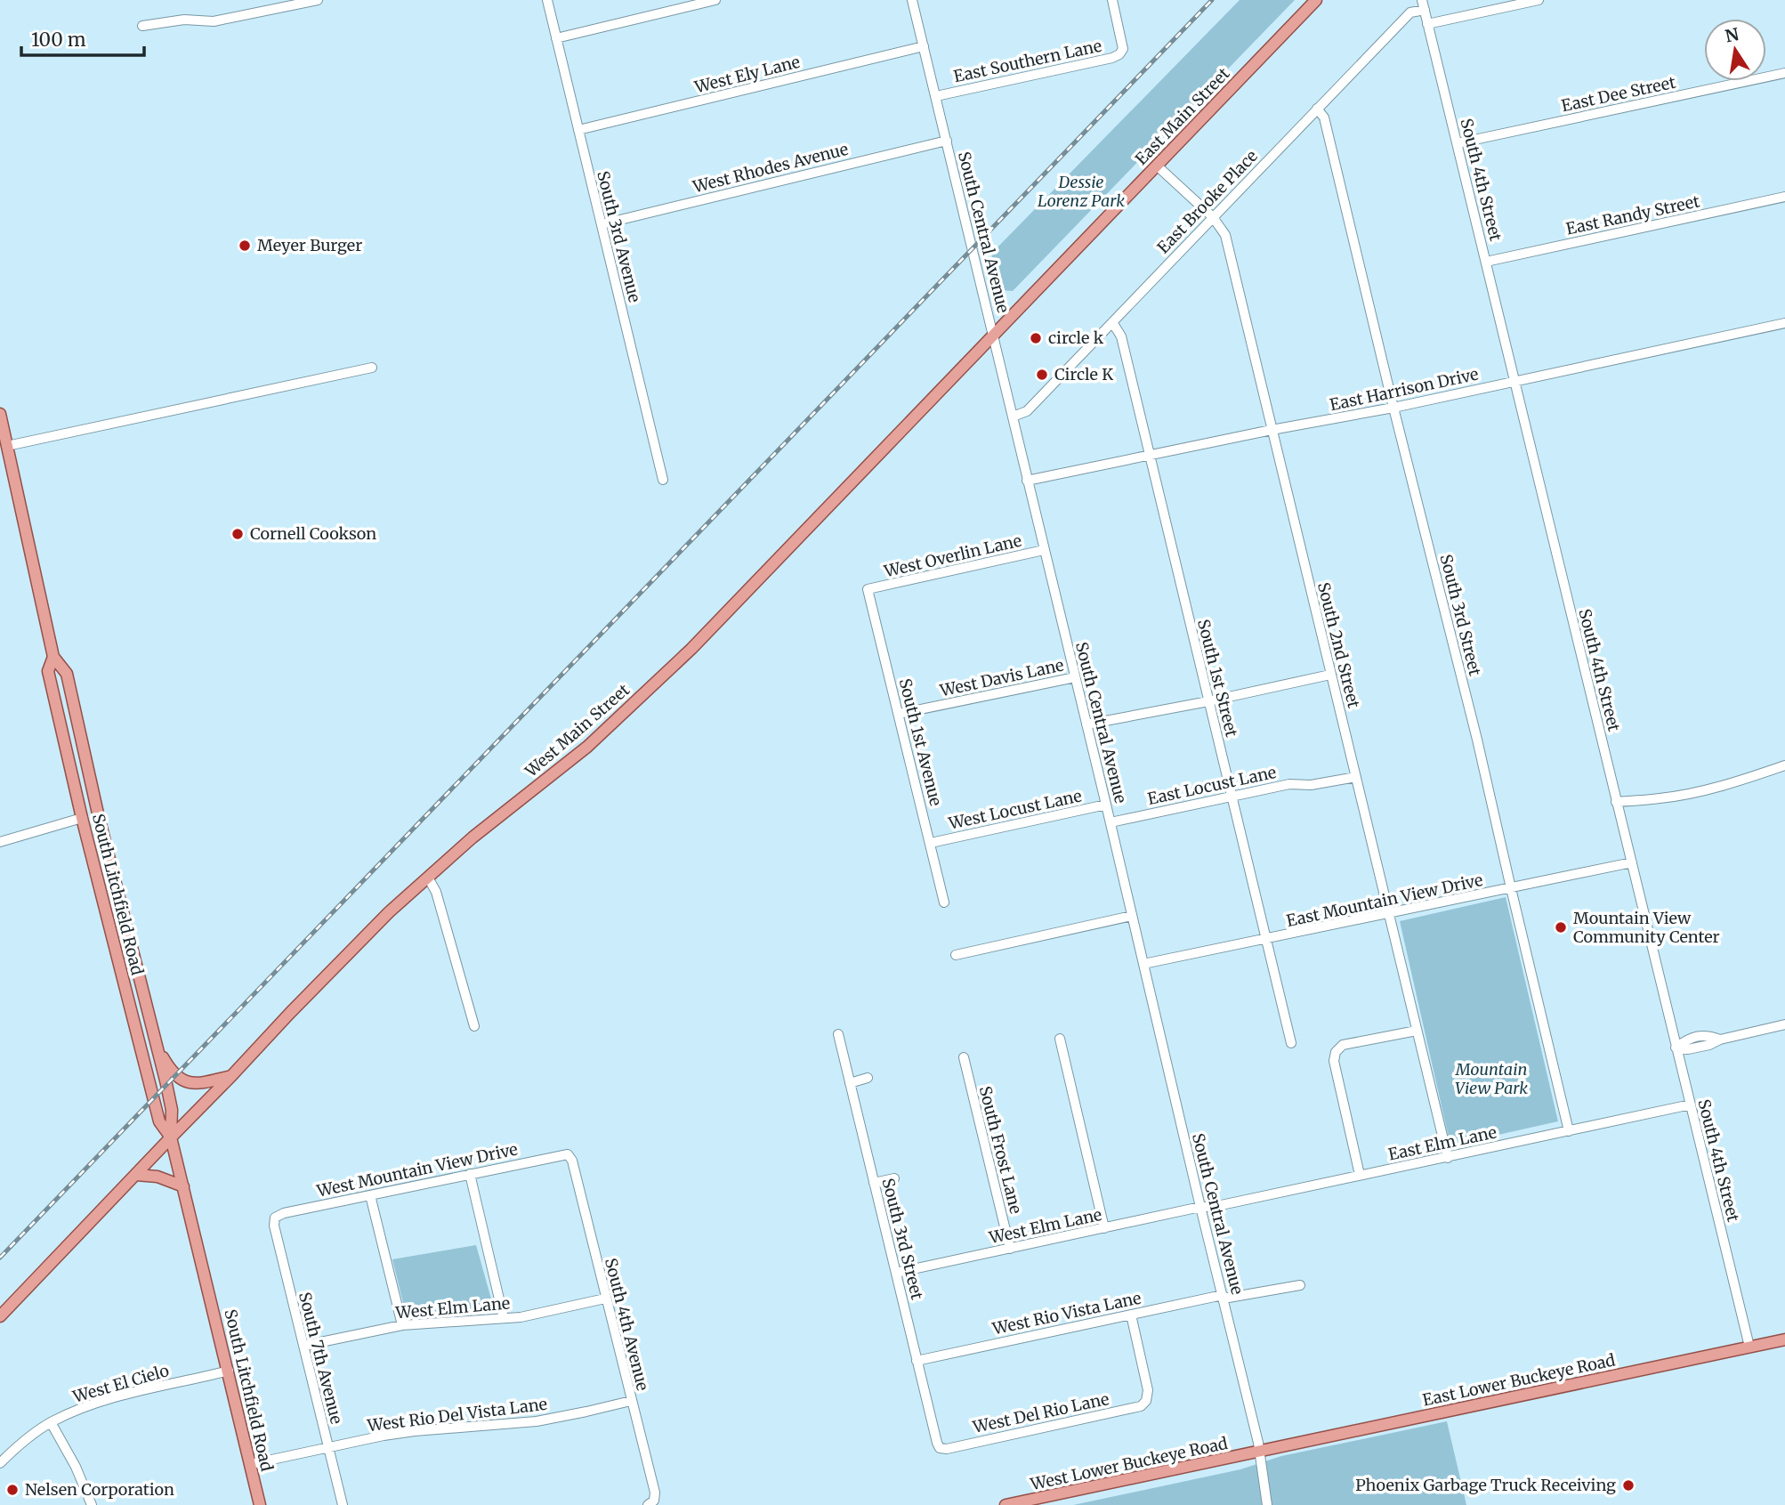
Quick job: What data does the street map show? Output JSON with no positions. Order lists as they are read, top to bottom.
{
  "streets": {
    "main road": [
      "East Main Street",
      "West Main Street",
      "South Litchfield Road",
      "East Lower Buckeye Road",
      "West Lower Buckeye Road"
    ],
    "street": [
      "East Southern Lane",
      "West Ely Lane",
      "East Dee Street",
      "West Rhodes Avenue",
      "South 4th Street",
      "East Brooke Place",
      "East Randy Street",
      "South Central Avenue",
      "South 3rd Avenue",
      "East Harrison Drive",
      "West Overlin Lane",
      "South 3rd Street",
      "South 2nd Street",
      "West Davis Lane",
      "South 1st Street",
      "South 1st Avenue",
      "East Locust Lane",
      "West Locust Lane",
      "East Mountain View Drive",
      "East Elm Lane",
      "South Frost Lane",
      "West Mountain View Drive",
      "West Elm Lane",
      "West Rio Vista Lane",
      "South 4th Avenue",
      "South 7th Avenue",
      "West El Cielo",
      "West Del Rio Lane",
      "West Rio Del Vista Lane"
    ]
  },
  "crossings": [
    ["East Southern Lane", "South Central Avenue"],
    ["West Ely Lane", "South Central Avenue"],
    ["West Ely Lane", "South 3rd Avenue"],
    ["East Dee Street", "South 4th Street"],
    ["East Main Street", "South Central Avenue"],
    ["East Main Street", "South 2nd Street"],
    ["East Main Street", "West Main Street"],
    ["West Rhodes Avenue", "South Central Avenue"],
    ["West Rhodes Avenue", "South 3rd Avenue"],
    ["South 4th Street", "East Brooke Place"],
    ["South 4th Street", "East Randy Street"],
    ["South 4th Street", "East Harrison Drive"],
    ["South 4th Street", "East Mountain View Drive"],
    ["South 4th Street", "East Elm Lane"],
    ["South 4th Street", "East Lower Buckeye Road"],
    ["East Brooke Place", "South Central Avenue"],
    ["East Brooke Place", "South 3rd Street"],
    ["East Brooke Place", "South 2nd Street"],
    ["East Brooke Place", "South 1st Street"],
    ["South Central Avenue", "East Harrison Drive"],
    ["South Central Avenue", "West Overlin Lane"],
    ["South Central Avenue", "West Davis Lane"],
    ["South Central Avenue", "West Main Street"],
    ["South Central Avenue", "East Locust Lane"],
    ["South Central Avenue", "West Locust Lane"],
    ["South Central Avenue", "East Mountain View Drive"],
    ["South Central Avenue", "East Elm Lane"],
    ["South Central Avenue", "West Elm Lane"],
    ["South Central Avenue", "West Rio Vista Lane"],
    ["South Central Avenue", "East Lower Buckeye Road"],
    ["South Central Avenue", "West Lower Buckeye Road"],
    ["East Harrison Drive", "South 3rd Street"],
    ["East Harrison Drive", "South 2nd Street"],
    ["East Harrison Drive", "South 1st Street"],
    ["West Overlin Lane", "South 1st Avenue"],
    ["South 3rd Street", "East Mountain View Drive"],
    ["South 3rd Street", "East Elm Lane"],
    ["South 3rd Street", "West Elm Lane"],
    ["South 3rd Street", "West Rio Vista Lane"],
    ["South 3rd Street", "West Del Rio Lane"],
    ["South 2nd Street", "East Locust Lane"],
    ["South 2nd Street", "East Mountain View Drive"],
    ["South 2nd Street", "East Elm Lane"],
    ["West Davis Lane", "South 1st Avenue"],
    ["South 1st Street", "East Locust Lane"],
    ["South 1st Street", "East Mountain View Drive"],
    ["West Main Street", "South Litchfield Road"],
    ["South 1st Avenue", "West Locust Lane"],
    ["South Litchfield Road", "West El Cielo"],
    ["South Litchfield Road", "West Rio Del Vista Lane"],
    ["East Elm Lane", "West Elm Lane"],
    ["South Frost Lane", "West Elm Lane"],
    ["West Mountain View Drive", "South 4th Avenue"],
    ["West Mountain View Drive", "South 7th Avenue"],
    ["West Elm Lane", "South 4th Avenue"],
    ["West Elm Lane", "South 7th Avenue"],
    ["West Rio Vista Lane", "West Del Rio Lane"],
    ["South 4th Avenue", "West Rio Del Vista Lane"],
    ["South 7th Avenue", "West Rio Del Vista Lane"],
    ["East Lower Buckeye Road", "West Lower Buckeye Road"]
  ],
  "parks": ["Dessie Lorenz Park", "Mountain View Park"],
  "places": [
    "Meyer Burger",
    "circle k",
    "Circle K",
    "Cornell Cookson",
    "Mountain View Community Center",
    "Phoenix Garbage Truck Receiving",
    "Nelsen Corporation"
  ],
  "scale_bar": "100 m",
  "north": "top"
}
